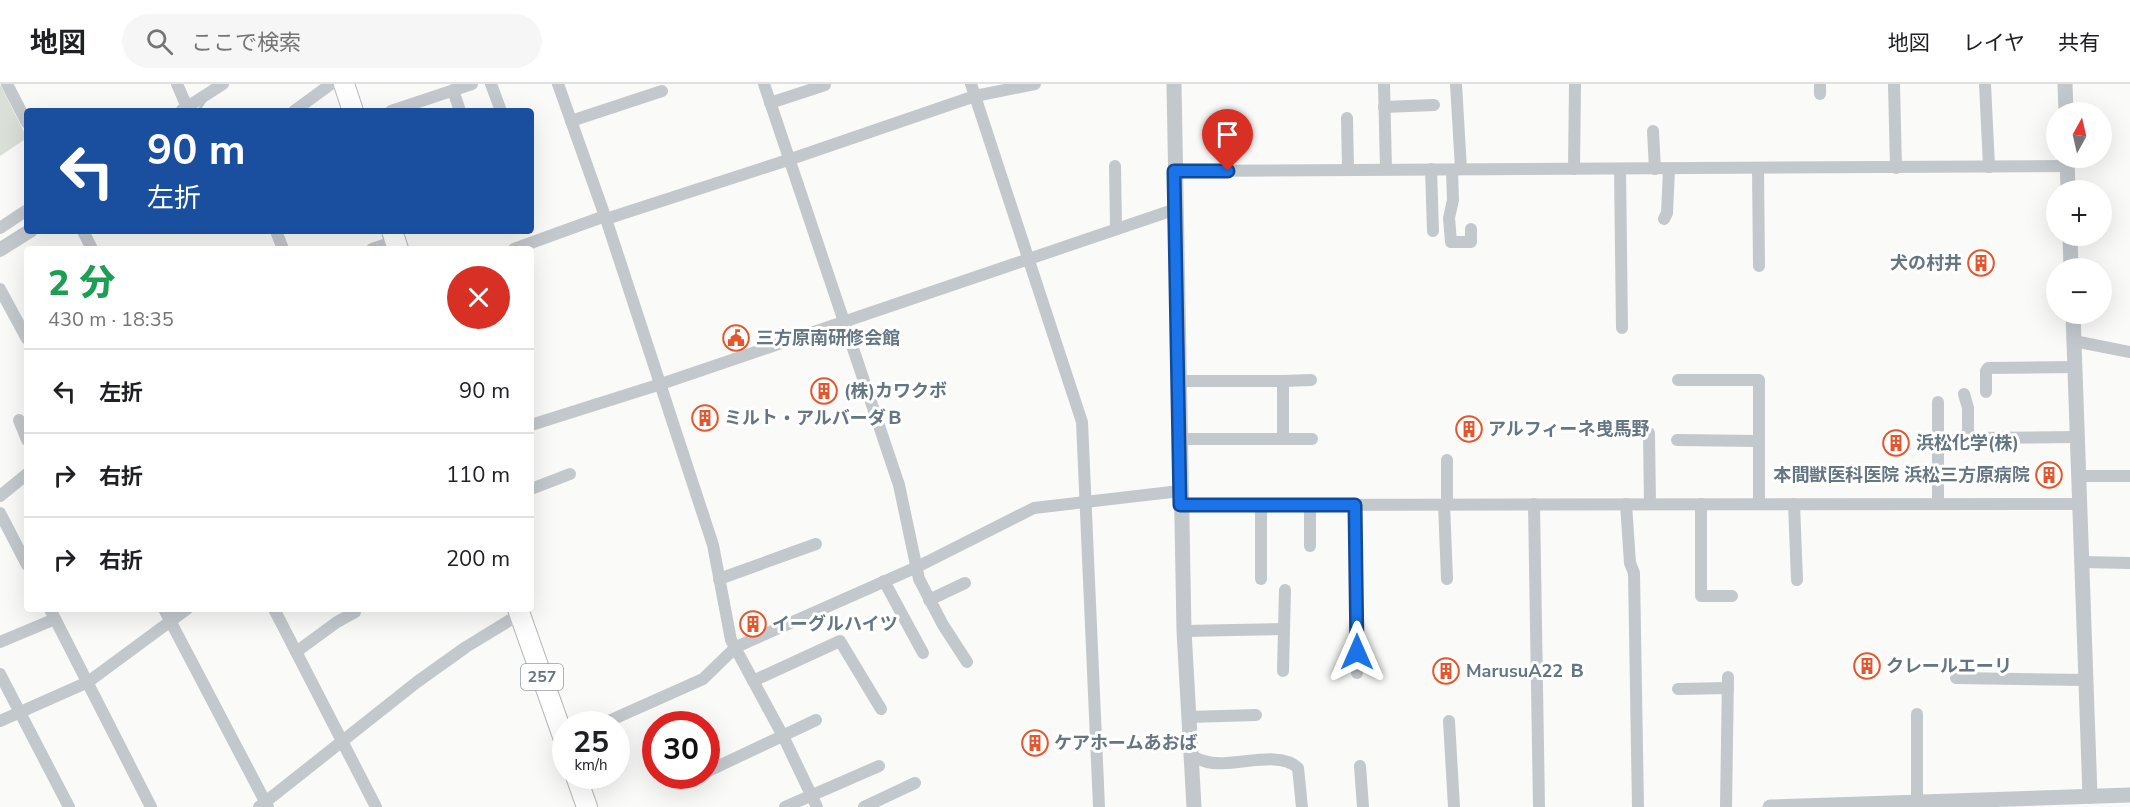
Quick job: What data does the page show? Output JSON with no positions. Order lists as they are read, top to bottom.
{
  "streets": {
    "highway": ["257"]
  },
  "places": {
    "building": [
      "犬の村井",
      "(株)カワクボ",
      "ミルト・アルバーダＢ",
      "アルフィーネ曵馬野",
      "浜松化学(株)",
      "本間獣医科医院 浜松三方原病院",
      "イーグルハイツ",
      "クレールエーリ",
      "MarusuA22 Ｂ",
      "ケアホームあおば"
    ],
    "public building": ["三方原南研修会館"]
  },
  "north": "top",
  "page": {
    "header": "地図",
    "search": "ここで検索",
    "nav": ["地図", "レイヤ", "共有"],
    "map_buttons": ["+", "−"],
    "turn": ["90 m", "左折"],
    "heading": ["2 分", "430 m · 18:35"],
    "list": [
      {
        "name": "左折",
        "value": "90 m"
      },
      {
        "name": "右折",
        "value": "110 m"
      },
      {
        "name": "右折",
        "value": "200 m"
      }
    ],
    "speed": "25 km/h",
    "limit": "30"
  }
}
